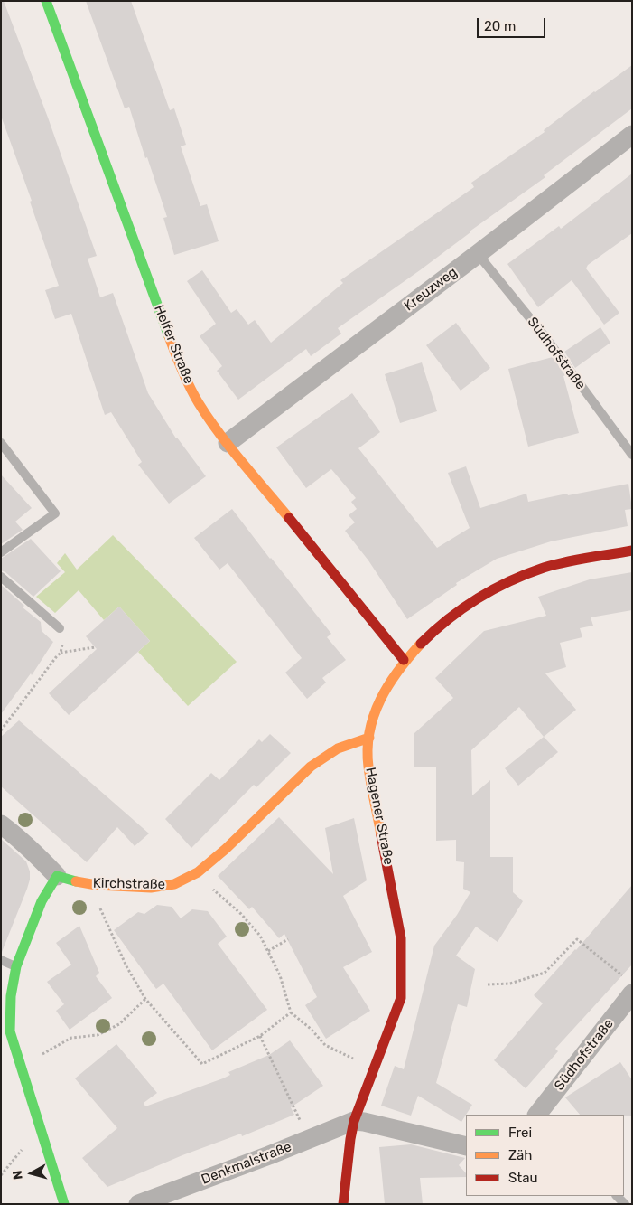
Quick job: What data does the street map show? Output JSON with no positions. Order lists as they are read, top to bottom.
{
  "streets": {
    "street": [
      "Kreuzweg",
      "Helfer Straße",
      "Südhofstraße",
      "Hagener Straße",
      "Kirchstraße",
      "Denkmalstraße"
    ]
  },
  "crossings": [
    ["Kreuzweg", "Helfer Straße"],
    ["Kreuzweg", "Südhofstraße"],
    ["Helfer Straße", "Hagener Straße"],
    ["Hagener Straße", "Kirchstraße"],
    ["Hagener Straße", "Denkmalstraße"]
  ],
  "legend": ["Frei", "Zäh", "Stau"],
  "scale_bar": "20 m",
  "north": "left"
}
